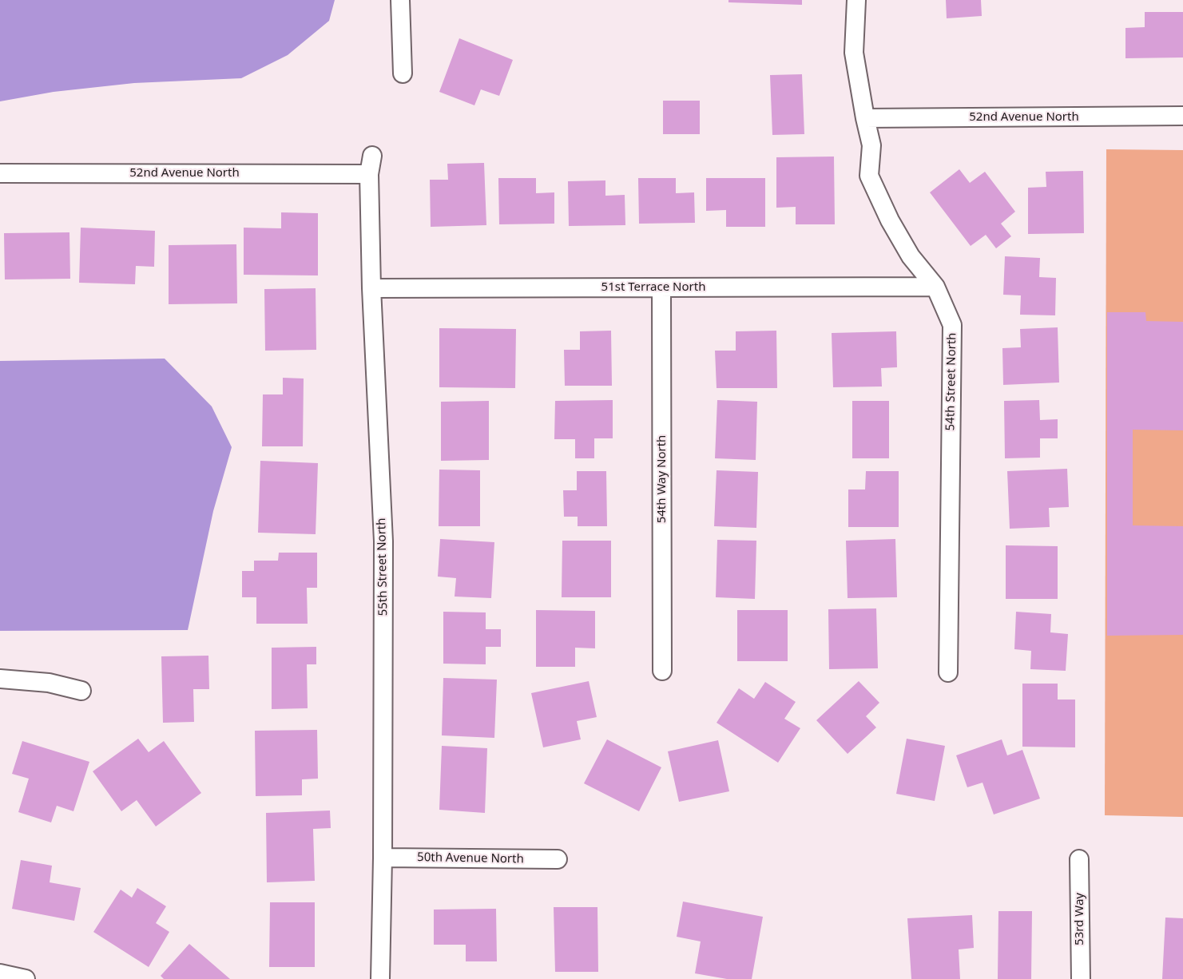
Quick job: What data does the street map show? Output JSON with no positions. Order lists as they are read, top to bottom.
{
  "streets": {
    "street": [
      "52nd Avenue North",
      "51st Terrace North",
      "54th Street North",
      "54th Way North",
      "55th Street North",
      "50th Avenue North",
      "53rd Way"
    ]
  },
  "crossings": [
    ["52nd Avenue North", "54th Street North"],
    ["52nd Avenue North", "55th Street North"],
    ["51st Terrace North", "54th Street North"],
    ["51st Terrace North", "54th Way North"],
    ["51st Terrace North", "55th Street North"],
    ["55th Street North", "50th Avenue North"]
  ]
}
